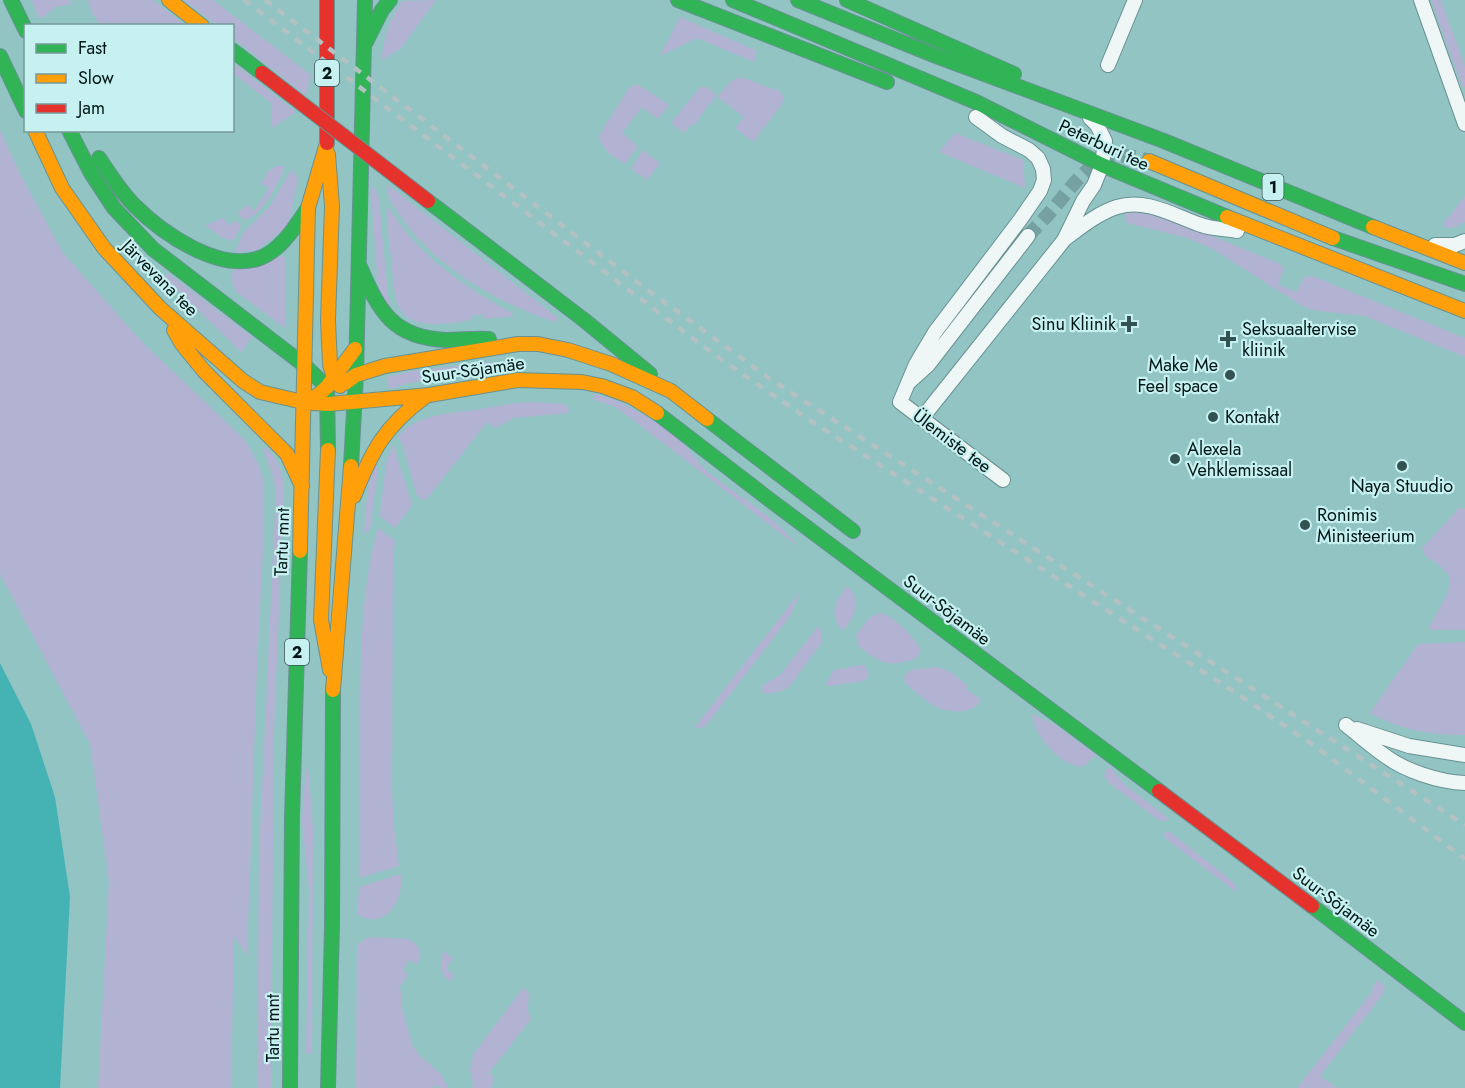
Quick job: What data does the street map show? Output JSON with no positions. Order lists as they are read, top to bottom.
{
  "streets": {
    "main road": [
      "2",
      "Peterburi tee",
      "1",
      "Järvevana tee",
      "Suur-Sõjamäe",
      "Tartu mnt"
    ],
    "street": ["Ülemiste tee"]
  },
  "crossings": [
    ["2", "Järvevana tee"],
    ["2", "Suur-Sõjamäe"],
    ["Peterburi tee", "1"],
    ["Järvevana tee", "Suur-Sõjamäe"],
    ["Järvevana tee", "Tartu mnt"]
  ],
  "places": {
    "health": ["Sinu Kliinik", "Seksuaaltervise kliinik"],
    "other": [
      "Make Me Feel space",
      "Kontakt",
      "Alexela Vehklemissaal",
      "Naya Stuudio",
      "Ronimis Ministeerium"
    ]
  },
  "legend": ["Fast", "Slow", "Jam"]
}
